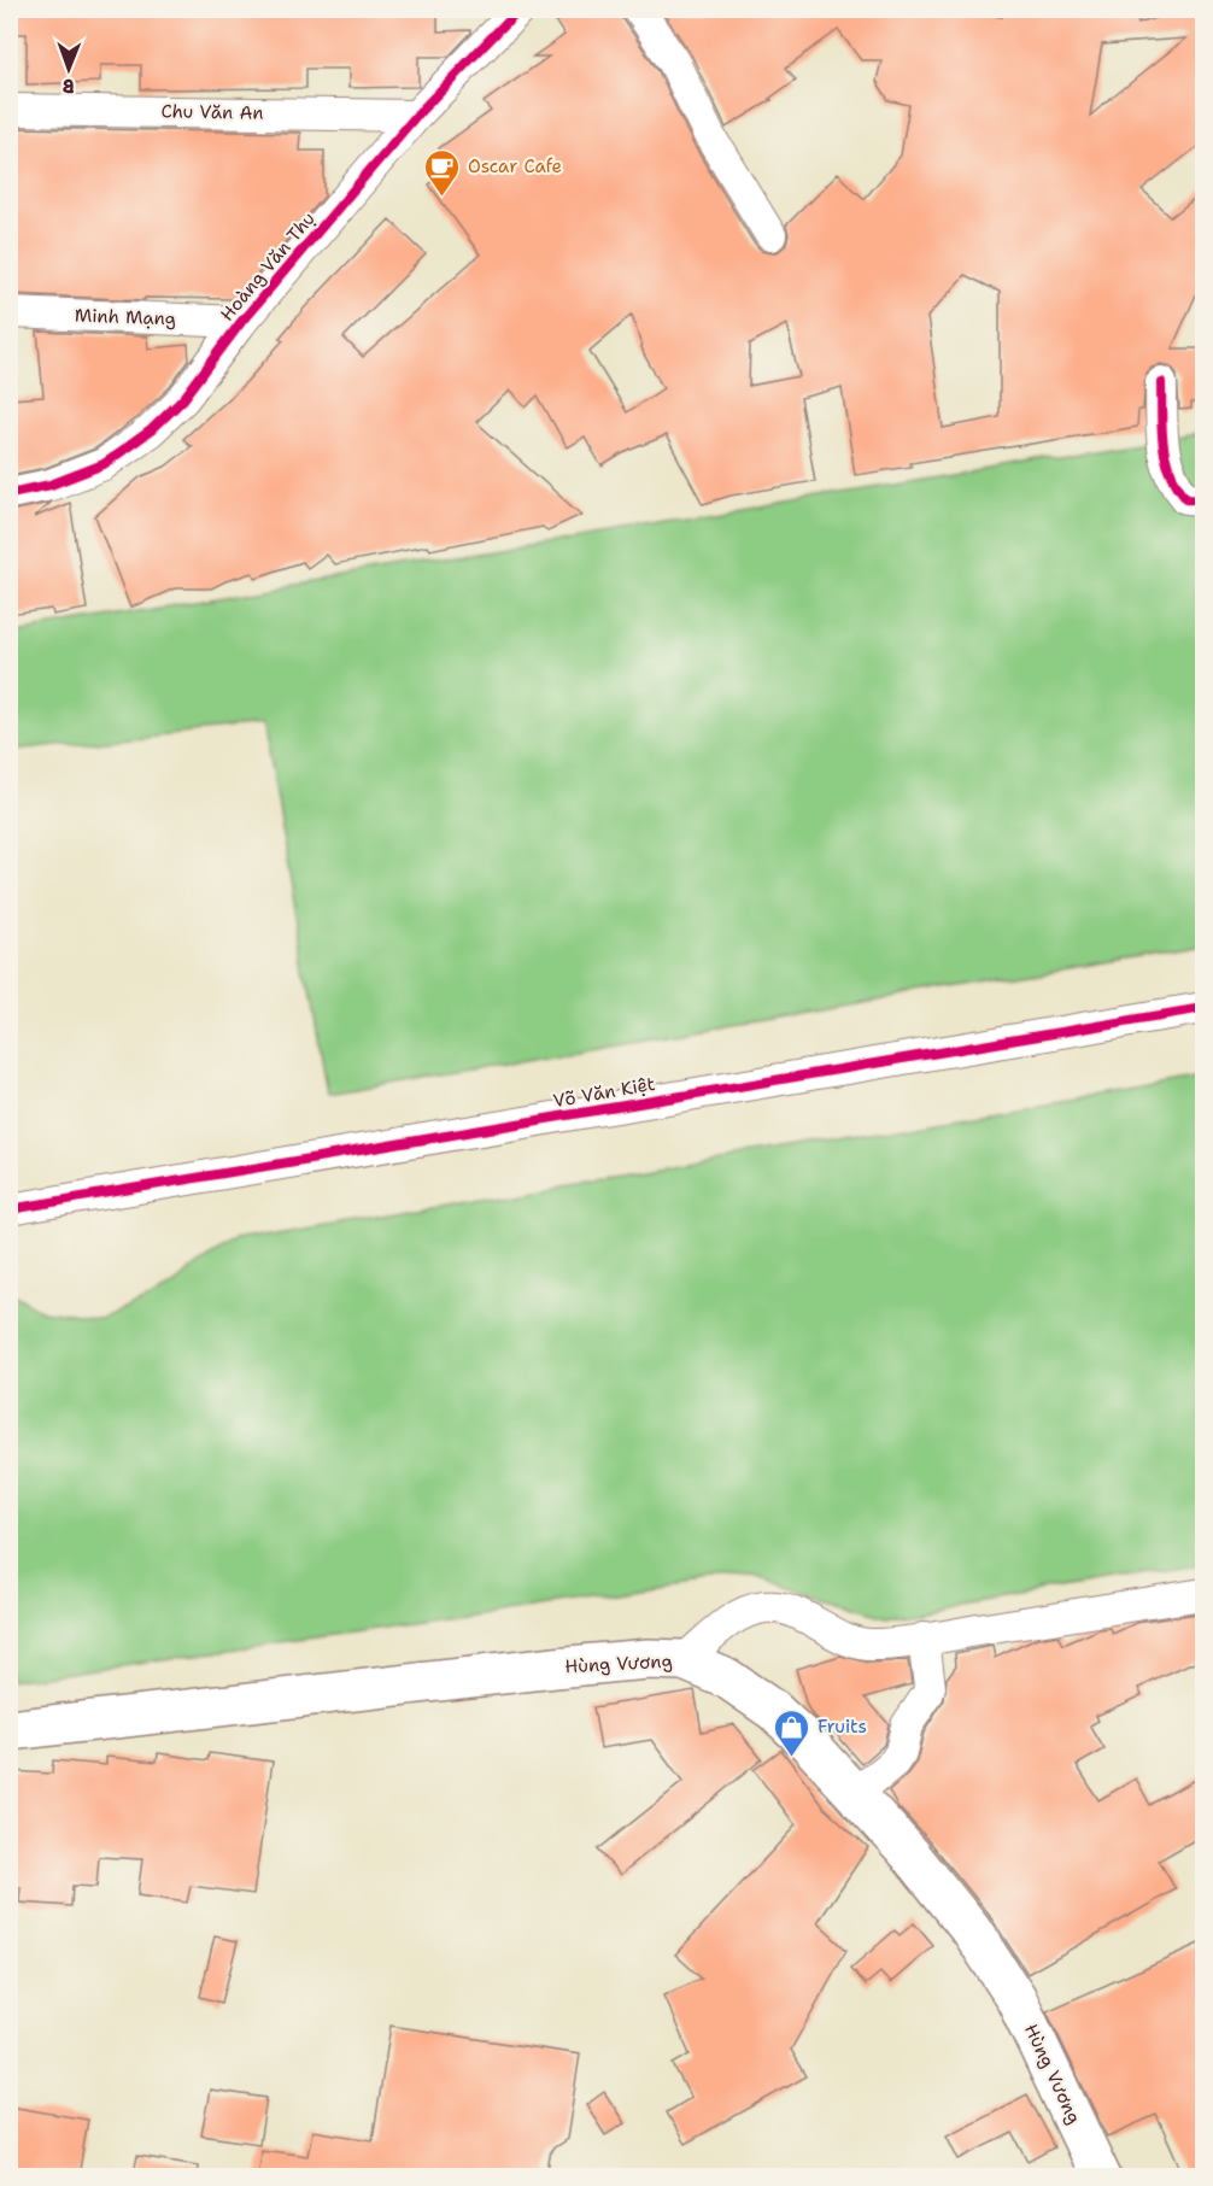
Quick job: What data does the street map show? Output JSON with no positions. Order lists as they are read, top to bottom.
{
  "streets": {
    "main road": ["Hùng Vương"],
    "street": [
      "Chu Văn An",
      "Hoàng Văn Thụ",
      "Minh Mạng",
      "Võ Văn Kiệt"
    ]
  },
  "crossings": [
    ["Chu Văn An", "Hoàng Văn Thụ"],
    ["Hoàng Văn Thụ", "Minh Mạng"]
  ],
  "places": {
    "cafe": ["Oscar Cafe"],
    "shop": ["Fruits"]
  },
  "north": "bottom"
}
